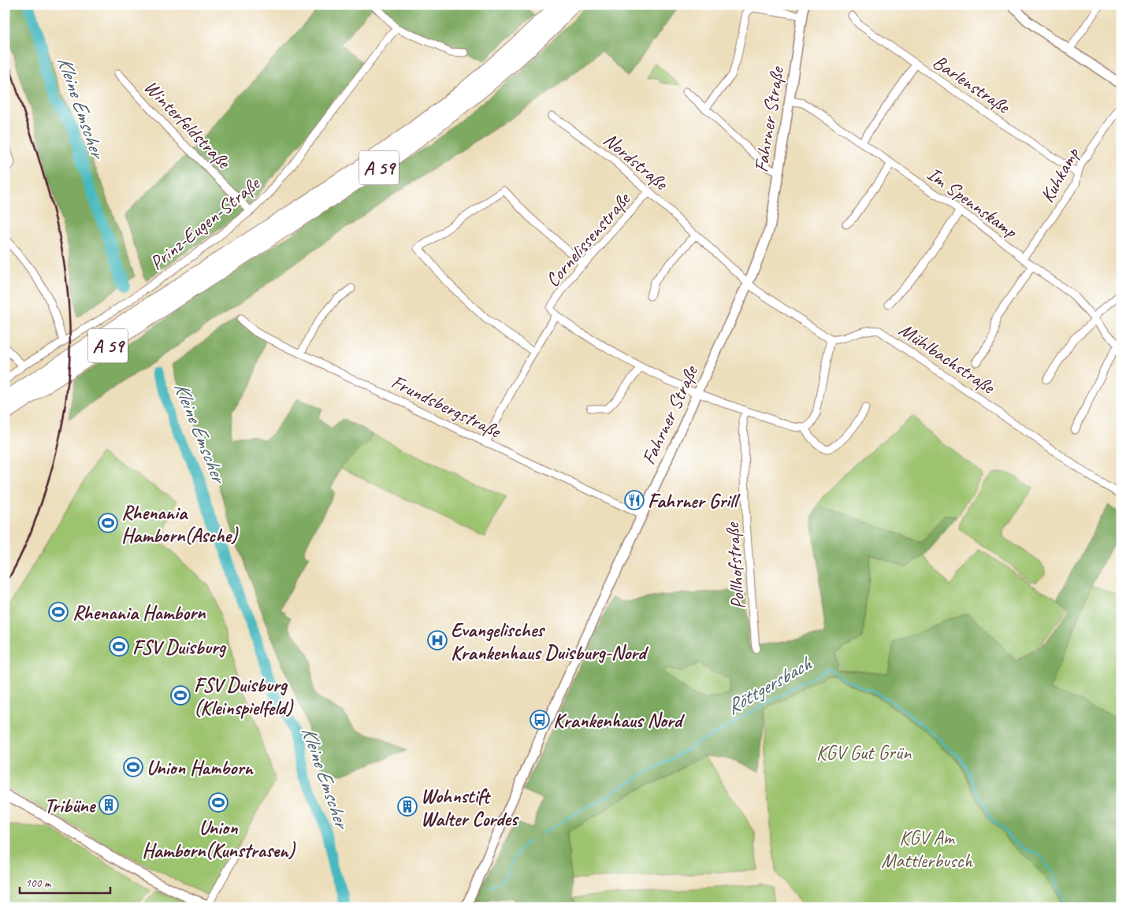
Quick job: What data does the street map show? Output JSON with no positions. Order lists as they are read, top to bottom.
{
  "streets": {
    "highway": ["A 59"],
    "street": [
      "Barlenstraße",
      "Fahrner Straße",
      "Winterfeldstraße",
      "Nordstraße",
      "Kuhkamp",
      "Im Spennskamp",
      "Prinz-Eugen-Straße",
      "Cornelissenstraße",
      "Mühlbachstraße",
      "Frundsbergstraße",
      "Pollhofstraße"
    ]
  },
  "crossings": [
    ["Barlenstraße", "Kuhkamp"],
    ["Fahrner Straße", "Nordstraße"],
    ["Fahrner Straße", "Im Spennskamp"],
    ["Fahrner Straße", "Frundsbergstraße"],
    ["Winterfeldstraße", "Prinz-Eugen-Straße"],
    ["Nordstraße", "Cornelissenstraße"],
    ["Kuhkamp", "Im Spennskamp"],
    ["Cornelissenstraße", "Frundsbergstraße"]
  ],
  "water": ["Kleine Emscher", "Röttgersbach"],
  "parks": ["KGV Gut Grün", "KGV Am Mattlerbusch"],
  "places": {
    "restaurant": ["Fahrner Grill"],
    "sports": [
      "Rhenania Hamborn(Asche)",
      "Rhenania Hamborn",
      "FSV Duisburg",
      "FSV Duisburg (Kleinspielfeld)",
      "Union Hamborn",
      "Union Hamborn(Kunstrasen)"
    ],
    "hospital": ["Evangelisches Krankenhaus Duisburg-Nord"],
    "bus stop": ["Krankenhaus Nord"],
    "building": ["Tribüne", "Wohnstift Walter Cordes"]
  },
  "scale_bar": "100 m"
}
